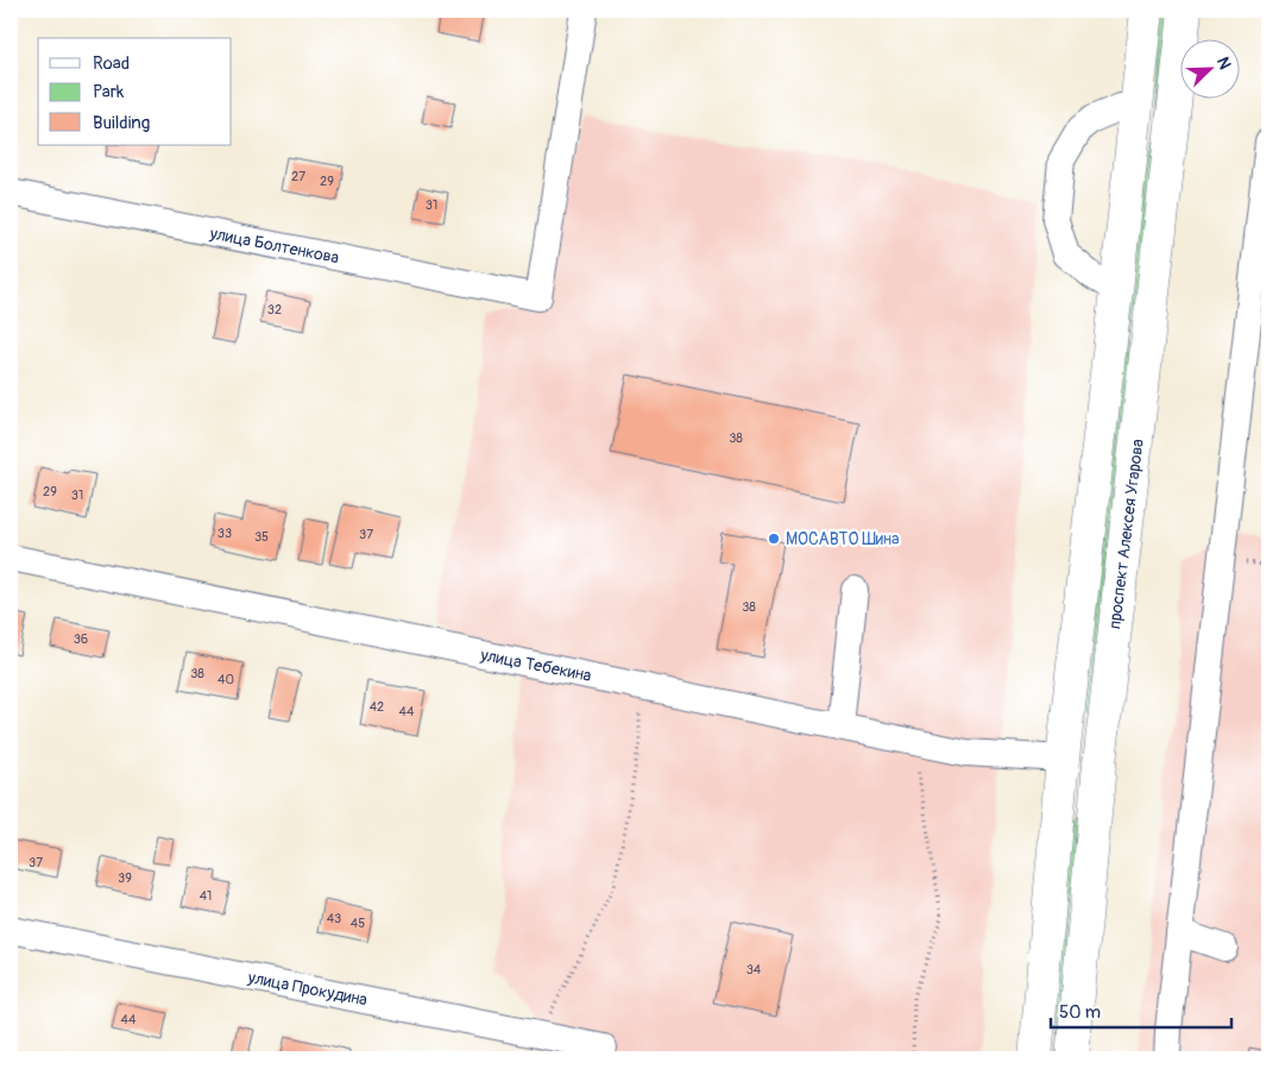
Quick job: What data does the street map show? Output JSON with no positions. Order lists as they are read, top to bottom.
{
  "streets": {
    "main road": ["проспект Алексея Угарова"],
    "street": ["улица Болтенкова", "улица Тебекина", "улица Прокудина"]
  },
  "places": ["МОСАВТО Шина"],
  "house_numbers": [
    "27",
    "29",
    "31",
    "32",
    "38",
    "29",
    "31",
    "33",
    "37",
    "35",
    "38",
    "36",
    "38",
    "40",
    "42",
    "44",
    "37",
    "39",
    "41",
    "43",
    "45",
    "34",
    "44"
  ],
  "legend": ["Road", "Park", "Building"],
  "scale_bar": "50 m",
  "north": "top right"
}
